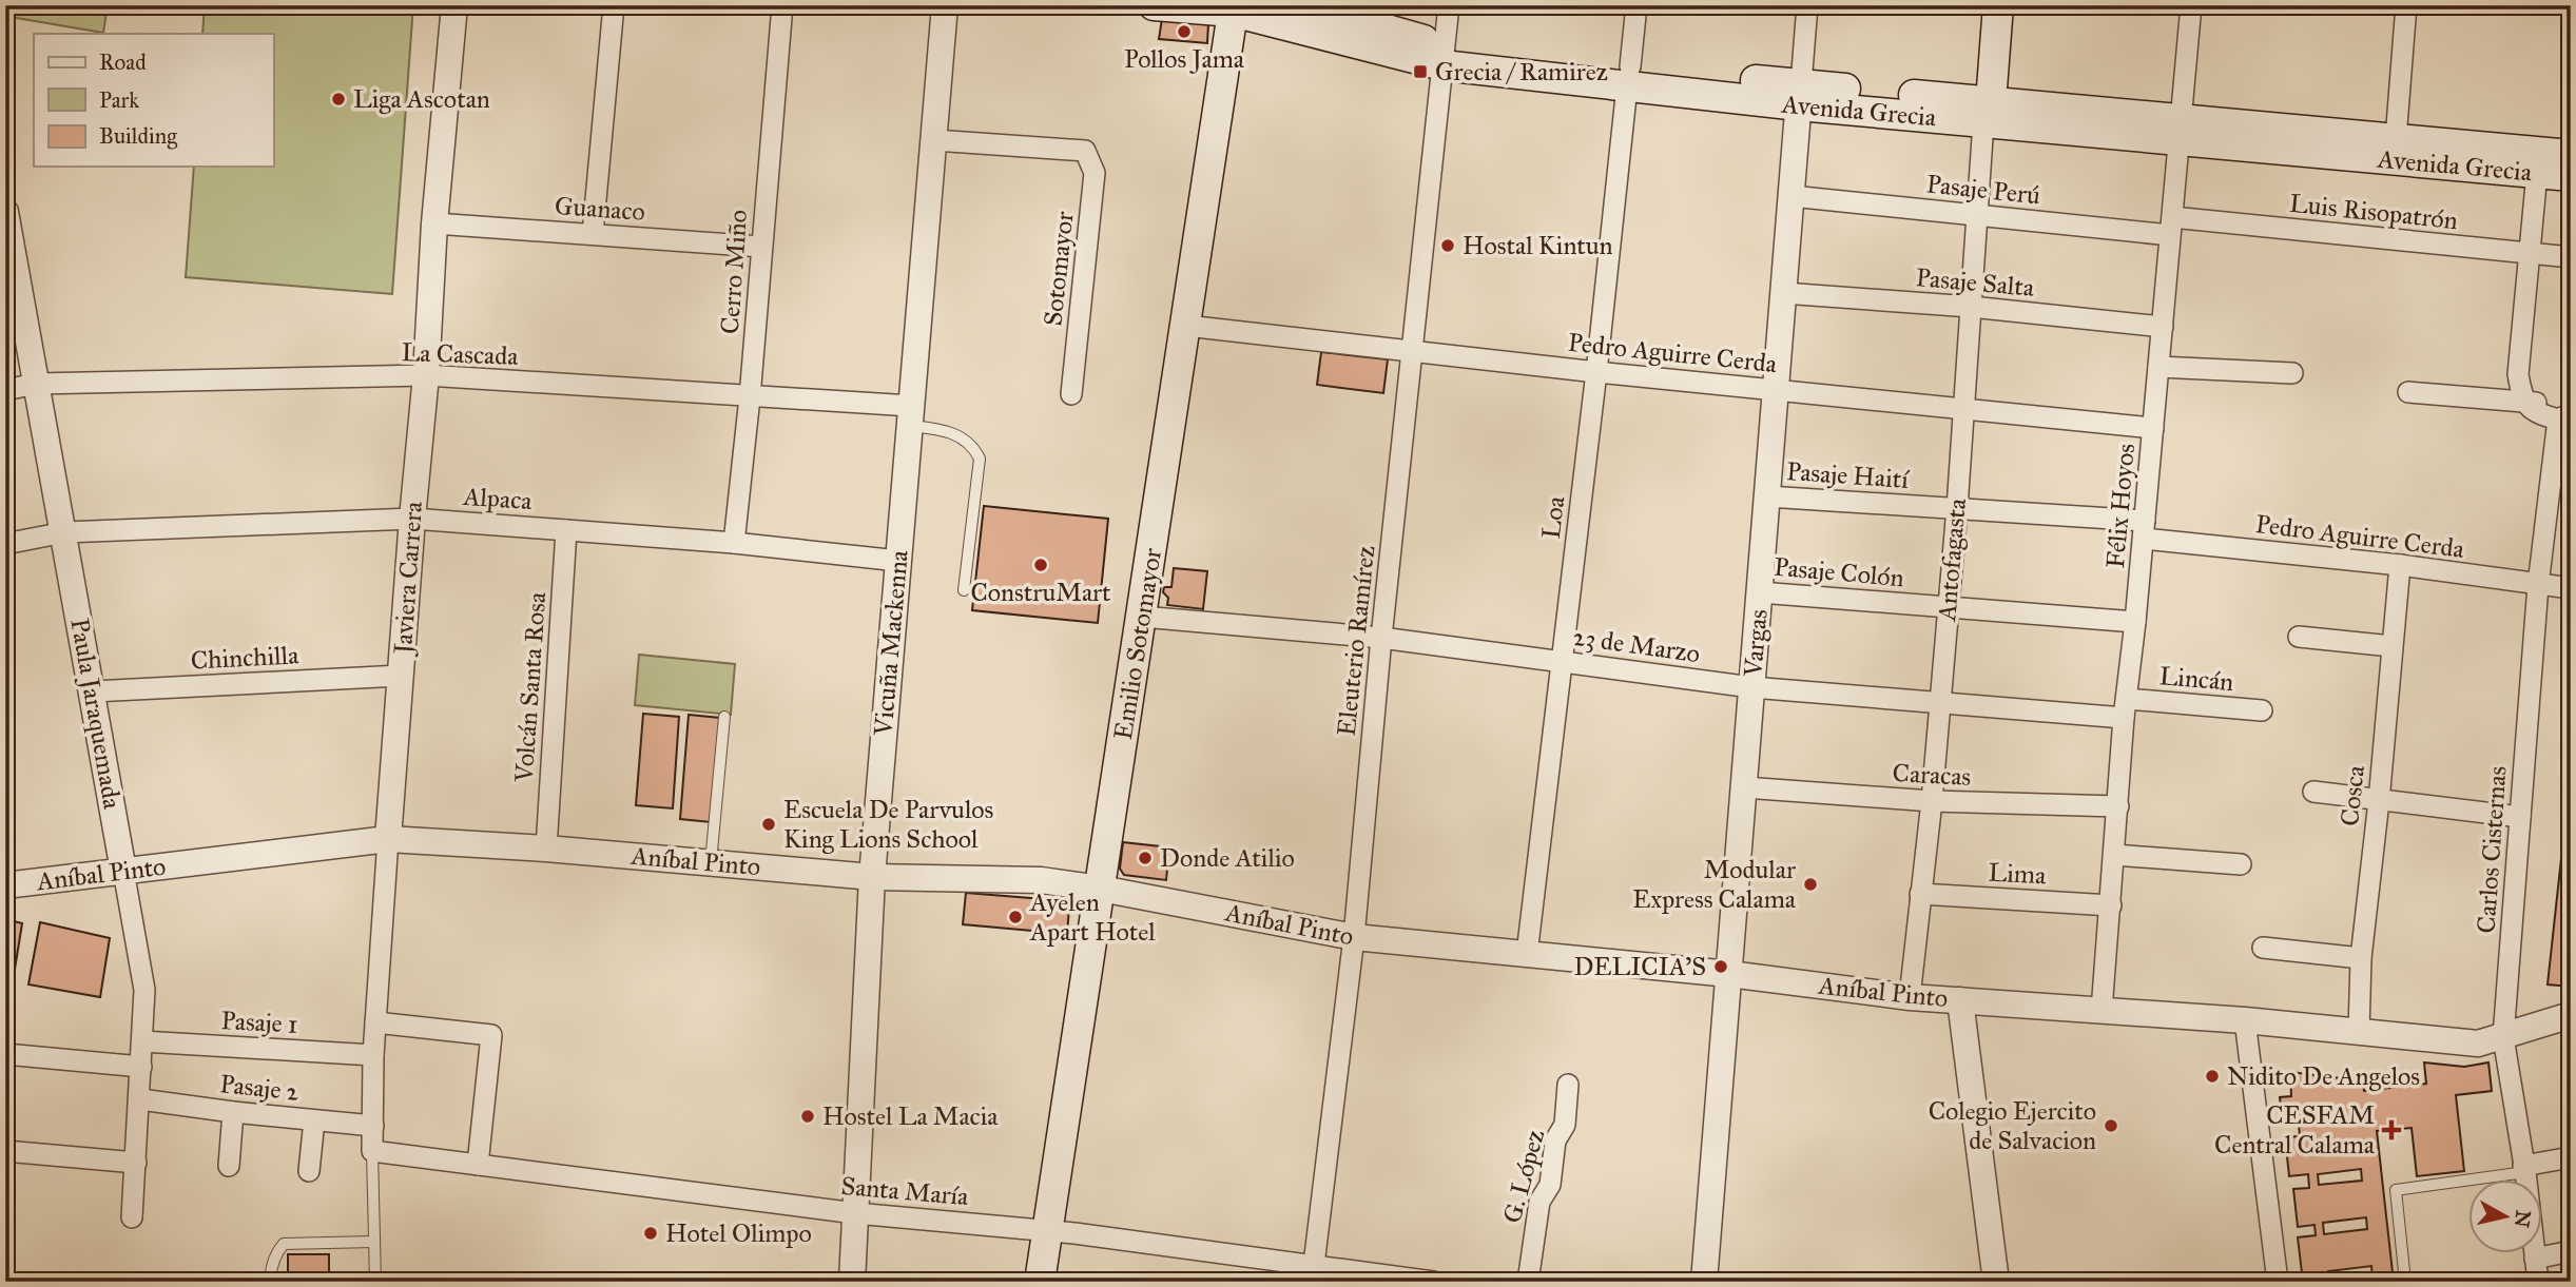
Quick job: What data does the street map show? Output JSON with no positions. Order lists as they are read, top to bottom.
{
  "streets": {
    "main road": ["Avenida Grecia", "Antofagasta", "Emilio Sotomayor"],
    "street": [
      "Pasaje Perú",
      "Guanaco",
      "Luis Risopatrón",
      "Sotomayor",
      "Cerro Miño",
      "Pasaje Salta",
      "Pedro Aguirre Cerda",
      "La Cascada",
      "Pasaje Haití",
      "Alpaca",
      "Félix Hoyos",
      "Loa",
      "Pasaje Colón",
      "Javiera Carrera",
      "Eleuterio Ramírez",
      "Vicuña Mackenna",
      "Vargas",
      "23 de Marzo",
      "Chinchilla",
      "Lincán",
      "Volcán Santa Rosa",
      "Paula Jaraquemada",
      "Caracas",
      "Cosca",
      "Carlos Cisternas",
      "Aníbal Pinto",
      "Lima",
      "Pasaje 1",
      "Pasaje 2",
      "G. López",
      "Santa María"
    ]
  },
  "crossings": [
    ["Avenida Grecia", "Félix Hoyos"],
    ["Avenida Grecia", "Loa"],
    ["Avenida Grecia", "Antofagasta"],
    ["Avenida Grecia", "Eleuterio Ramírez"],
    ["Avenida Grecia", "Vargas"],
    ["Avenida Grecia", "Emilio Sotomayor"],
    ["Pasaje Perú", "Luis Risopatrón"],
    ["Pasaje Perú", "Félix Hoyos"],
    ["Pasaje Perú", "Antofagasta"],
    ["Pasaje Perú", "Vargas"],
    ["Guanaco", "Cerro Miño"],
    ["Guanaco", "Javiera Carrera"],
    ["Luis Risopatrón", "Félix Hoyos"],
    ["Sotomayor", "Vicuña Mackenna"],
    ["Cerro Miño", "La Cascada"],
    ["Cerro Miño", "Alpaca"],
    ["Pasaje Salta", "Félix Hoyos"],
    ["Pasaje Salta", "Antofagasta"],
    ["Pasaje Salta", "Vargas"],
    ["Pedro Aguirre Cerda", "Pasaje Haití"],
    ["Pedro Aguirre Cerda", "Félix Hoyos"],
    ["Pedro Aguirre Cerda", "Loa"],
    ["Pedro Aguirre Cerda", "Antofagasta"],
    ["Pedro Aguirre Cerda", "Eleuterio Ramírez"],
    ["Pedro Aguirre Cerda", "Vargas"],
    ["Pedro Aguirre Cerda", "Emilio Sotomayor"],
    ["Pedro Aguirre Cerda", "Cosca"],
    ["Pedro Aguirre Cerda", "Carlos Cisternas"],
    ["La Cascada", "Javiera Carrera"],
    ["La Cascada", "Vicuña Mackenna"],
    ["La Cascada", "Paula Jaraquemada"],
    ["Pasaje Haití", "Félix Hoyos"],
    ["Pasaje Haití", "Antofagasta"],
    ["Pasaje Haití", "Vargas"],
    ["Alpaca", "Javiera Carrera"],
    ["Alpaca", "Vicuña Mackenna"],
    ["Alpaca", "Volcán Santa Rosa"],
    ["Alpaca", "Paula Jaraquemada"],
    ["Félix Hoyos", "Pasaje Colón"],
    ["Félix Hoyos", "23 de Marzo"],
    ["Félix Hoyos", "Lincán"],
    ["Félix Hoyos", "Caracas"],
    ["Félix Hoyos", "Aníbal Pinto"],
    ["Félix Hoyos", "Lima"],
    ["Loa", "23 de Marzo"],
    ["Loa", "Aníbal Pinto"],
    ["Antofagasta", "Pasaje Colón"],
    ["Antofagasta", "23 de Marzo"],
    ["Antofagasta", "Caracas"],
    ["Antofagasta", "Aníbal Pinto"],
    ["Antofagasta", "Lima"],
    ["Pasaje Colón", "Vargas"],
    ["Javiera Carrera", "Chinchilla"],
    ["Javiera Carrera", "Aníbal Pinto"],
    ["Javiera Carrera", "Pasaje 1"],
    ["Javiera Carrera", "Pasaje 2"],
    ["Javiera Carrera", "Santa María"],
    ["Eleuterio Ramírez", "23 de Marzo"],
    ["Eleuterio Ramírez", "Aníbal Pinto"],
    ["Eleuterio Ramírez", "Santa María"],
    ["Vicuña Mackenna", "Aníbal Pinto"],
    ["Vicuña Mackenna", "Santa María"],
    ["Vargas", "23 de Marzo"],
    ["Vargas", "Caracas"],
    ["Vargas", "Aníbal Pinto"],
    ["Emilio Sotomayor", "23 de Marzo"],
    ["Emilio Sotomayor", "Aníbal Pinto"],
    ["Emilio Sotomayor", "Santa María"],
    ["23 de Marzo", "Lincán"],
    ["Chinchilla", "Paula Jaraquemada"],
    ["Volcán Santa Rosa", "Aníbal Pinto"],
    ["Paula Jaraquemada", "Aníbal Pinto"],
    ["Paula Jaraquemada", "Pasaje 1"],
    ["Paula Jaraquemada", "Pasaje 2"],
    ["Cosca", "Aníbal Pinto"],
    ["Carlos Cisternas", "Aníbal Pinto"]
  ],
  "places": {
    "other": [
      "Pollos Jama",
      "Liga Ascotan",
      "Hostal Kintun",
      "ConstruMart",
      "Escuela De Parvulos King Lions School",
      "Donde Atilio",
      "Modular Express Calama",
      "Ayelen Apart Hotel",
      "DELICIA'S",
      "Nidito De Angelos",
      "Hostel La Macia",
      "Colegio Ejercito de Salvacion",
      "Hotel Olimpo"
    ],
    "transit": ["Grecia / Ramirez"],
    "health": ["CESFAM Central Calama"]
  },
  "legend": ["Road", "Park", "Building"],
  "north": "right"
}
